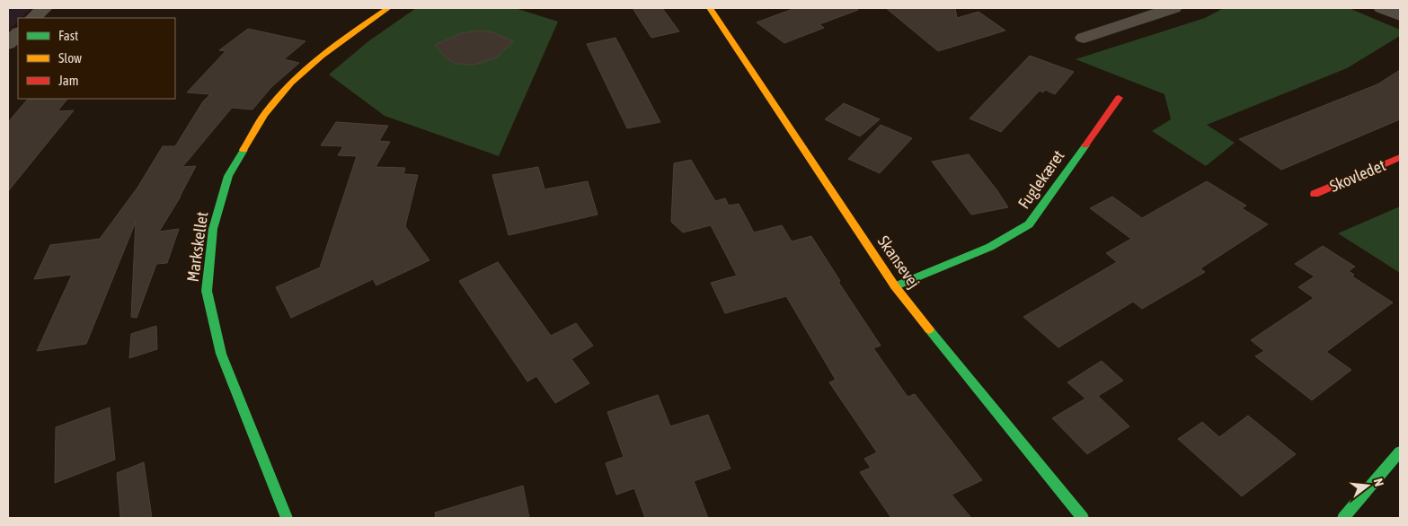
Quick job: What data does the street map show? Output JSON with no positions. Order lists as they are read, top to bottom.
{
  "streets": {
    "street": [
      "Skovledet",
      "Fuglekæret",
      "Markskellet",
      "Skansevej"
    ]
  },
  "crossings": [
    ["Fuglekæret", "Skansevej"]
  ],
  "legend": ["Fast", "Slow", "Jam"],
  "north": "right"
}
